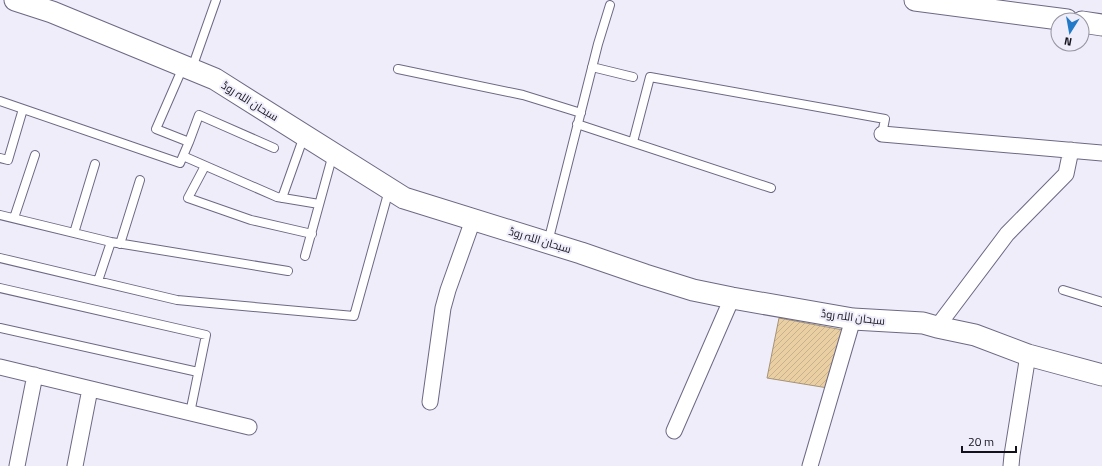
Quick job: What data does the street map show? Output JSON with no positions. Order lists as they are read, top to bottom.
{
  "streets": {
    "street": ["سبحان اللہ روڈ"]
  },
  "scale_bar": "20 m",
  "north": "bottom"
}
